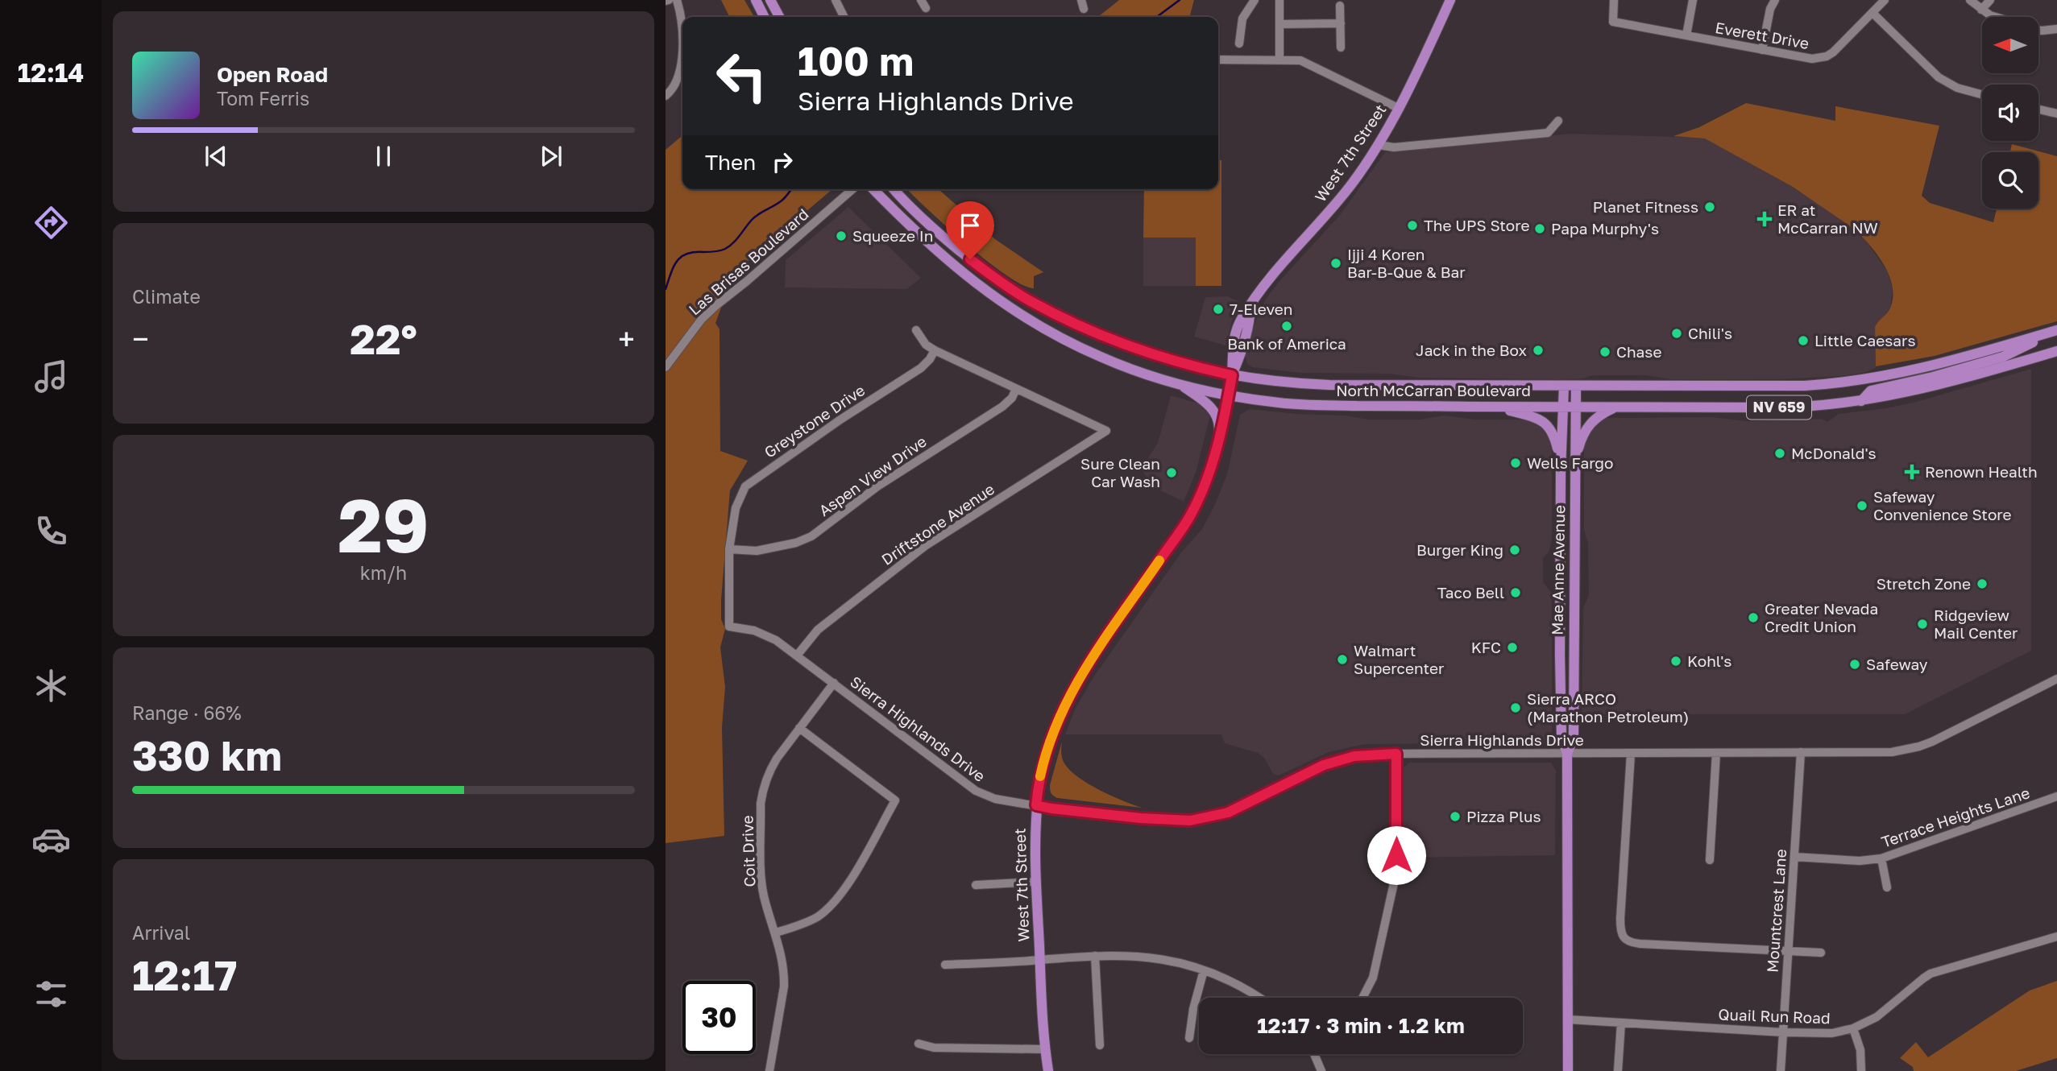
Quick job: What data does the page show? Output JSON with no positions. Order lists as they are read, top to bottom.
{
  "streets": {
    "main road": [
      "West 7th Street",
      "North McCarran Boulevard",
      "NV 659",
      "Mae Anne Avenue"
    ],
    "street": [
      "Everett Drive",
      "Las Brisas Boulevard",
      "Greystone Drive",
      "Aspen View Drive",
      "Driftstone Avenue",
      "Sierra Highlands Drive",
      "Terrace Heights Lane",
      "Coit Drive",
      "Mountcrest Lane",
      "Quail Run Road"
    ]
  },
  "crossings": [
    ["West 7th Street", "North McCarran Boulevard"],
    ["West 7th Street", "Sierra Highlands Drive"],
    ["North McCarran Boulevard", "Mae Anne Avenue"],
    ["Greystone Drive", "Aspen View Drive"],
    ["Greystone Drive", "Sierra Highlands Drive"],
    ["Aspen View Drive", "Driftstone Avenue"],
    ["Driftstone Avenue", "Sierra Highlands Drive"],
    ["Mae Anne Avenue", "Sierra Highlands Drive"],
    ["Mae Anne Avenue", "Quail Run Road"],
    ["Sierra Highlands Drive", "Coit Drive"],
    ["Sierra Highlands Drive", "Mountcrest Lane"],
    ["Terrace Heights Lane", "Mountcrest Lane"],
    ["Mountcrest Lane", "Quail Run Road"]
  ],
  "places": {
    "other": [
      "Planet Fitness",
      "The UPS Store",
      "Papa Murphy's",
      "Squeeze In",
      "Ijji 4 Koren Bar-B-Que & Bar",
      "7-Eleven",
      "Bank of America",
      "Chili's",
      "Little Caesars",
      "Jack in the Box",
      "Chase",
      "McDonald's",
      "Wells Fargo",
      "Sure Clean Car Wash",
      "Safeway Convenience Store",
      "Burger King",
      "Stretch Zone",
      "Taco Bell",
      "Greater Nevada Credit Union",
      "Ridgeview Mail Center",
      "KFC",
      "Walmart Supercenter",
      "Kohl's",
      "Safeway",
      "Sierra ARCO (Marathon Petroleum)",
      "Pizza Plus"
    ],
    "health": ["ER at McCarran NW", "Renown Health"]
  },
  "north": "left",
  "page": {
    "tabs": "12:14",
    "turn": ["100 m", "Sierra Highlands Drive"],
    "song": ["Open Road", "Tom Ferris"],
    "then": "Then",
    "tile": [
      "Climate",
      ["29", "km/h"],
      ["Range · 66%", "330 km"],
      ["Arrival", "12:17"]
    ],
    "heat": ["−", "22°", "+"],
    "limit": "30",
    "trip": "12:17 · 3 min · 1.2 km"
  }
}
